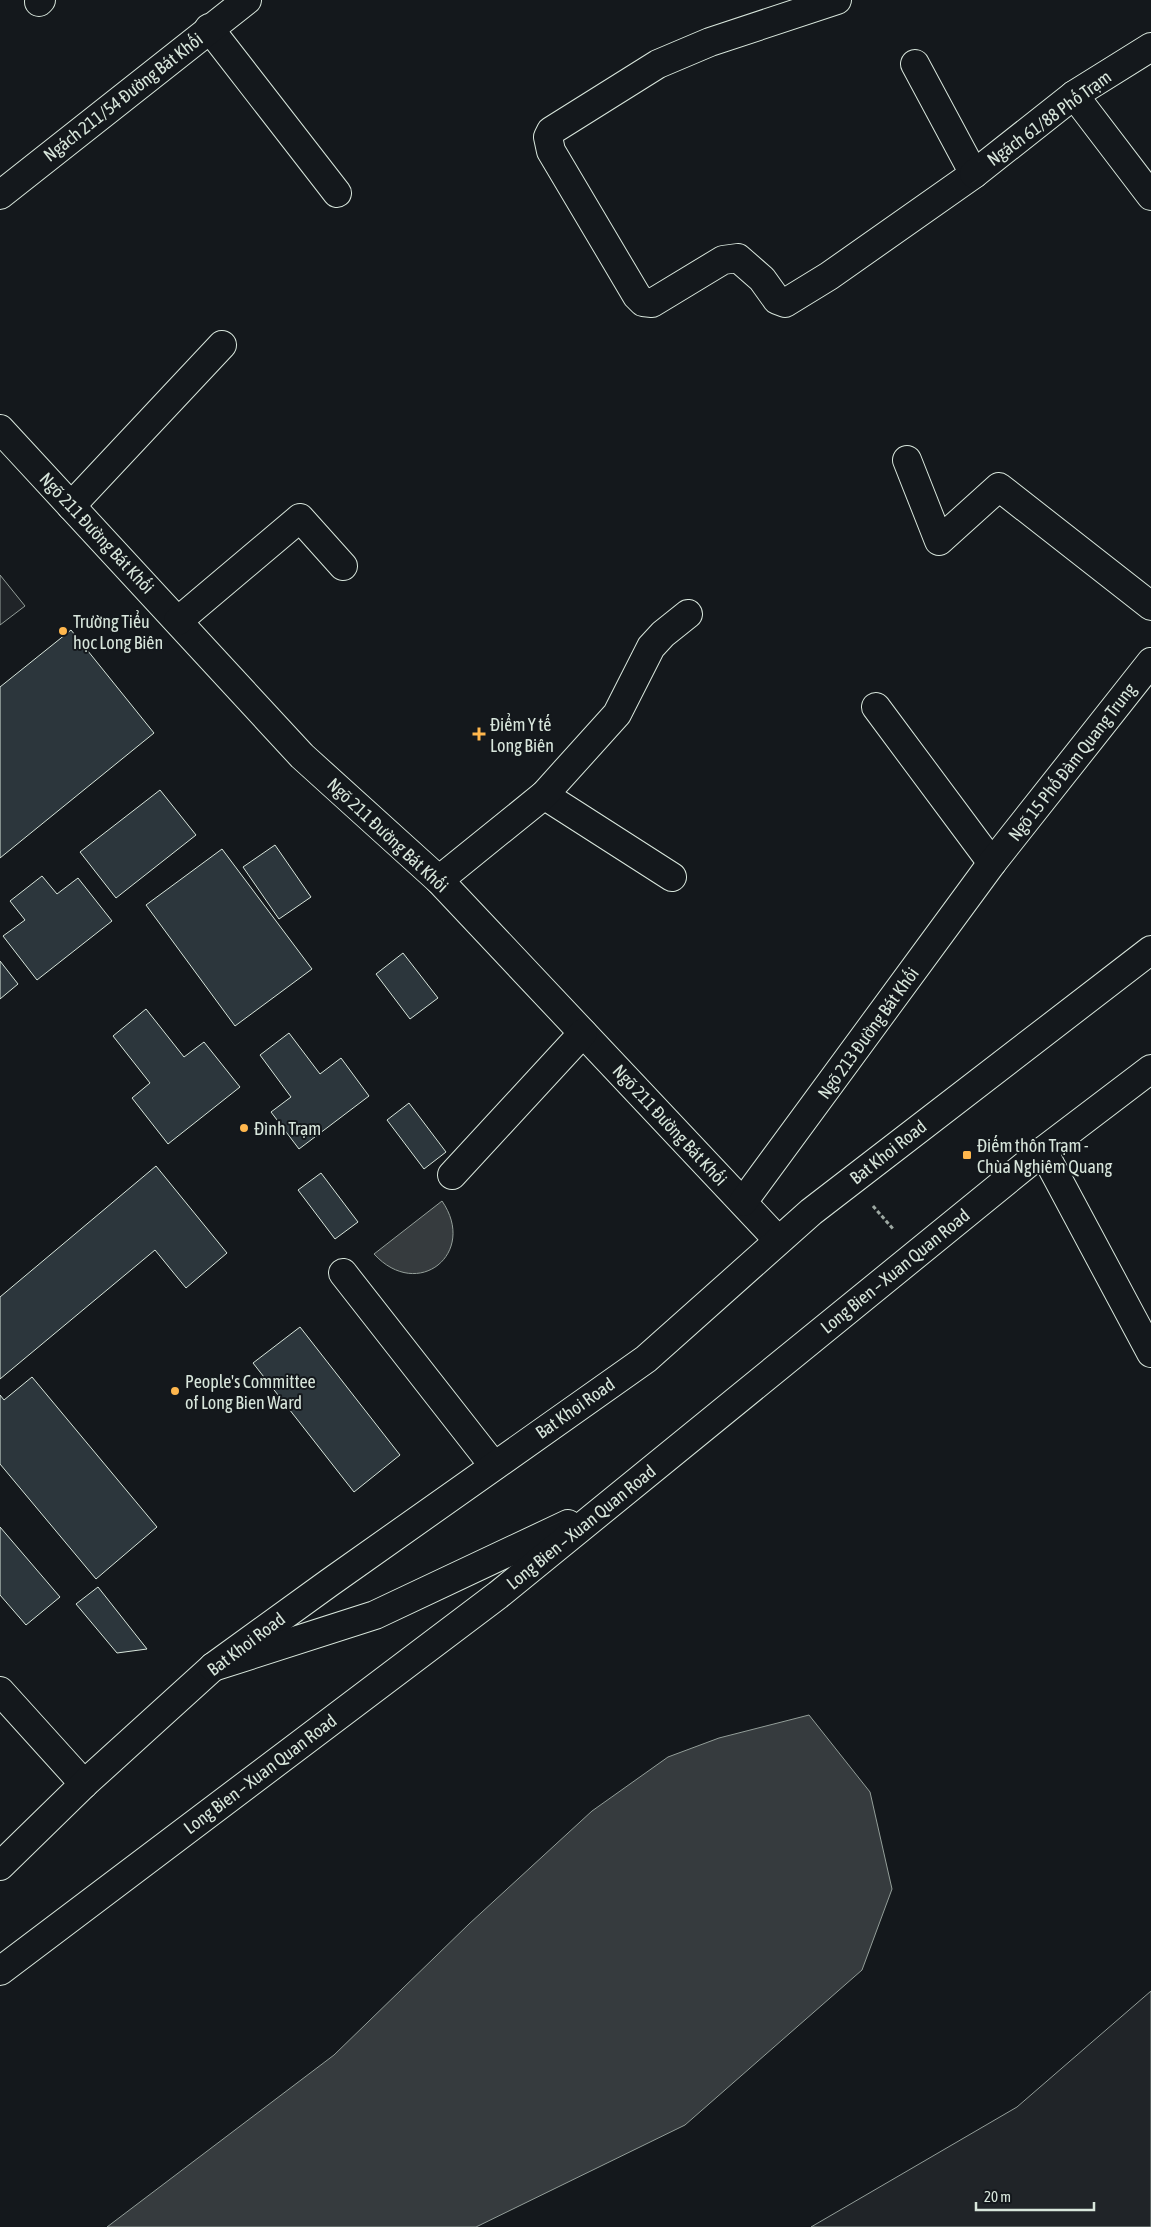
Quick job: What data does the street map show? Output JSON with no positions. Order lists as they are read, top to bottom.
{
  "streets": {
    "street": [
      "Ngách 211/54 Đường Bát Khối",
      "Ngách 61/88 Phố Trạm",
      "Ngõ 211 Đường Bát Khối",
      "Ngõ 15 Phố Đàm Quang Trung",
      "Ngõ 213 Đường Bát Khối",
      "Bat Khoi Road",
      "Long Bien – Xuan Quan Road"
    ]
  },
  "crossings": [
    ["Ngõ 211 Đường Bát Khối", "Ngõ 213 Đường Bát Khối"],
    ["Ngõ 211 Đường Bát Khối", "Bat Khoi Road"],
    ["Ngõ 15 Phố Đàm Quang Trung", "Ngõ 213 Đường Bát Khối"]
  ],
  "places": {
    "other": ["Trường Tiểu học Long Biên", "Đình Trạm", "People's Committee of Long Bien Ward"],
    "health": ["Điểm Y tế Long Biên"],
    "transit": ["Điếm thôn Trạm - Chùa Nghiêm Quang"]
  },
  "scale_bar": "20 m"
}
